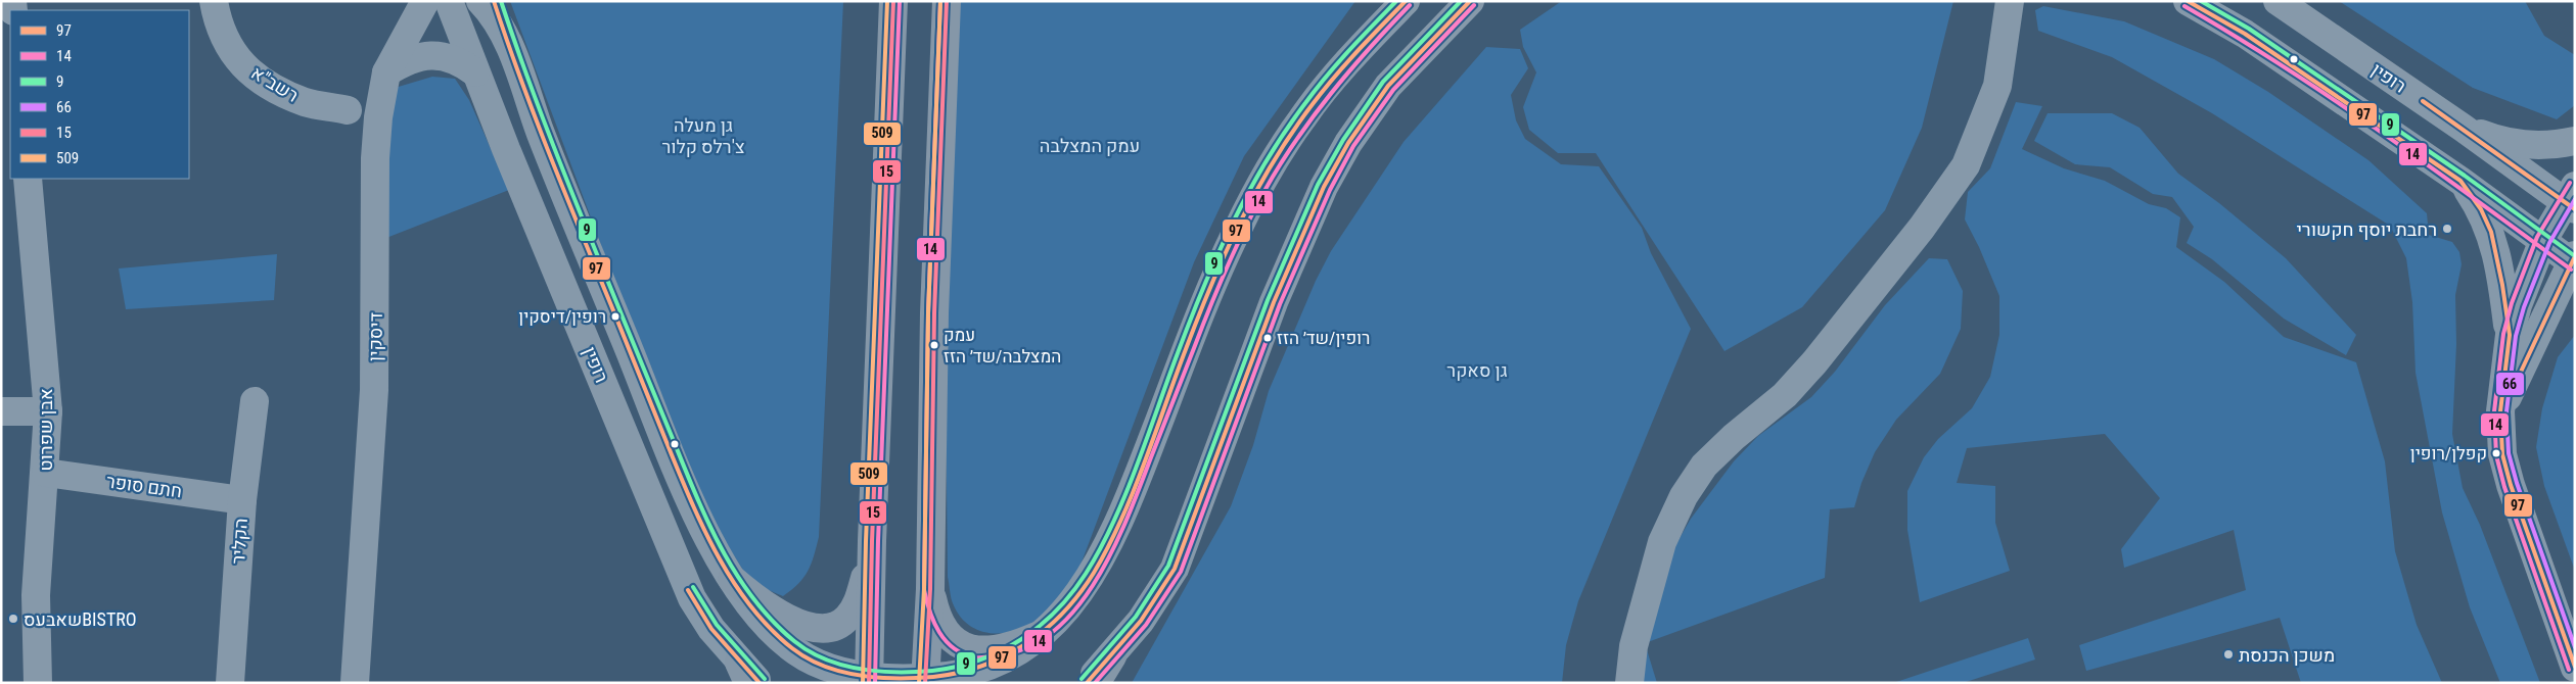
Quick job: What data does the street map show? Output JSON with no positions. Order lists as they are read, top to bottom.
{
  "streets": {
    "street": [
      "רופין",
      "רשב\"א",
      "דיסקין",
      "אבן שפרוט",
      "חתם סופר",
      "הקליר"
    ]
  },
  "crossings": [
    ["אבן שפרוט", "חתם סופר"],
    ["חתם סופר", "הקליר"]
  ],
  "parks": ["גן מעלה צ'רלס קלור", "עמק המצלבה", "גן סאקר"],
  "places": [
    "רחבת יוסף חקשורי",
    "רופין/דיסקין",
    "רופין/שד׳ הזז",
    "עמק המצלבה/שד׳ הזז",
    "קפלן/רופין",
    "שאבעסBISTRO",
    "משכן הכנסת"
  ],
  "lines": [
    "transit line 97",
    "transit line 14",
    "transit line 9",
    "transit line 15",
    "transit line 509",
    "transit line 66"
  ],
  "legend": [
    "97",
    "14",
    "9",
    "66",
    "15",
    "509"
  ]
}
